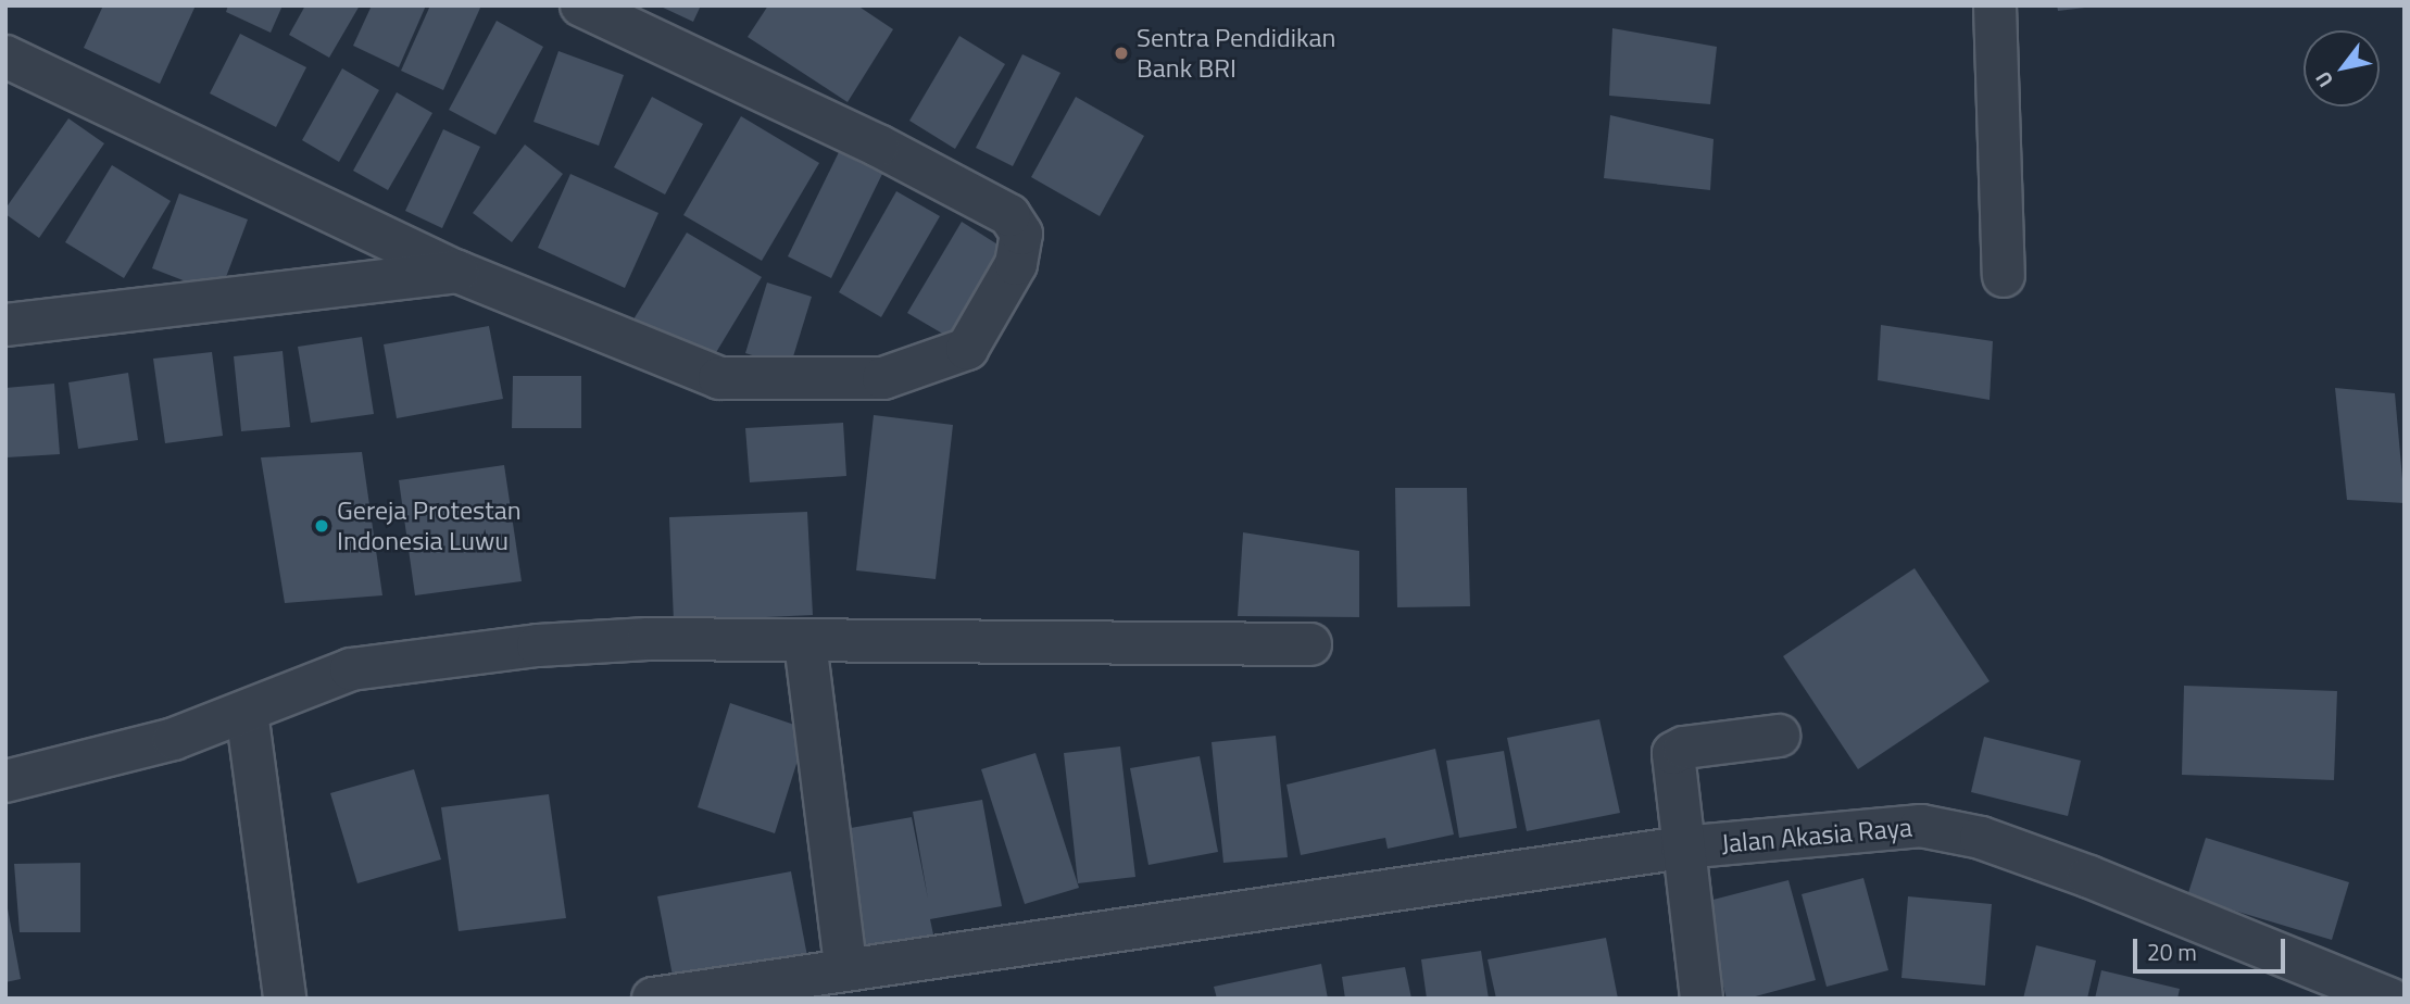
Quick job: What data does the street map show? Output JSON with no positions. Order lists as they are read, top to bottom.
{
  "streets": {
    "street": ["Jalan Akasia Raya"]
  },
  "places": ["Sentra Pendidikan Bank BRI", "Gereja Protestan Indonesia Luwu"],
  "scale_bar": "20 m",
  "north": "bottom left"
}
